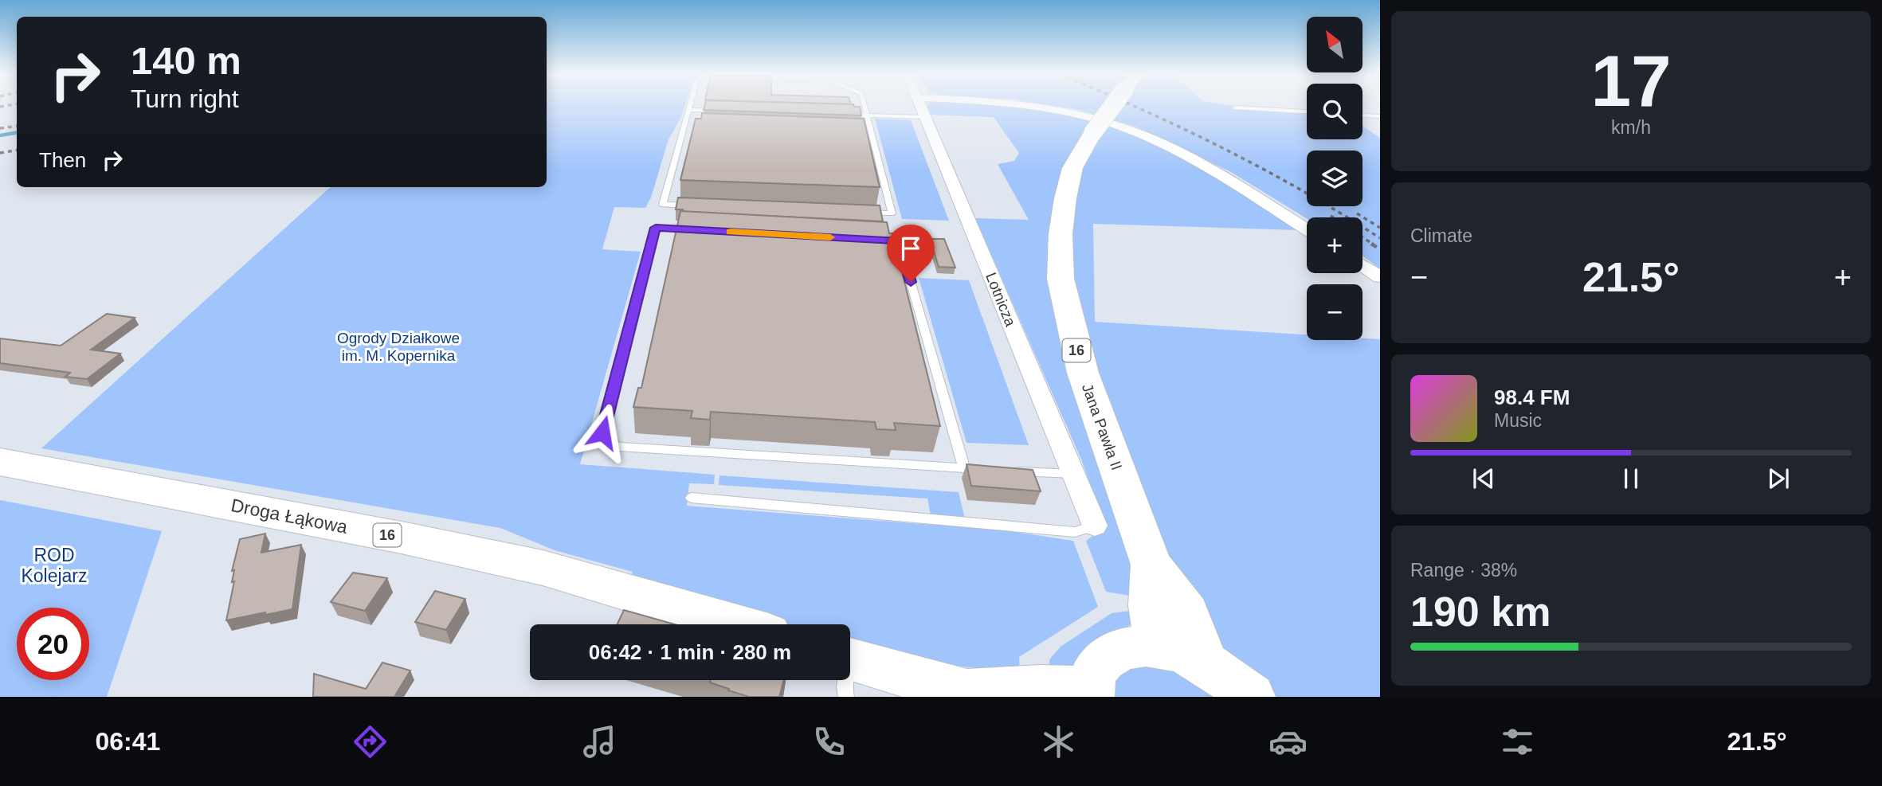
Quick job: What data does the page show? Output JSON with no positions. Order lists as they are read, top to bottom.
{
  "streets": {
    "main road": ["16", "Jana Pawła II", "Droga Łąkowa"],
    "street": ["Lotnicza"]
  },
  "parks": ["Ogrody Działkowe im. M. Kopernika", "ROD Kolejarz"],
  "north": "top left",
  "page": {
    "tile": [
      ["17", "km/h"],
      "Climate",
      ["Range · 38%", "190 km"]
    ],
    "map_buttons": ["+", "−"],
    "turn": ["140 m", "Turn right"],
    "then": "Then",
    "heat": ["−", "21.5°", "+"],
    "song": ["98.4 FM", "Music"],
    "limit": "20",
    "trip": "06:42 · 1 min · 280 m",
    "tabs": ["06:41", "21.5°"]
  }
}
